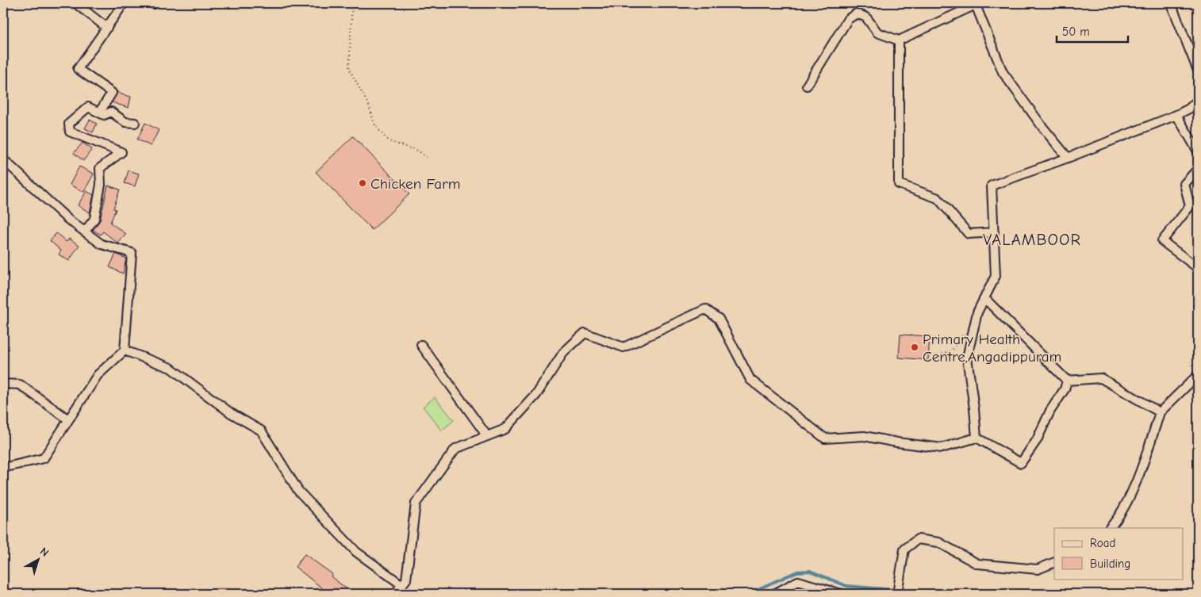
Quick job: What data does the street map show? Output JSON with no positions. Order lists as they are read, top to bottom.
{
  "districts": ["VALAMBOOR"],
  "places": ["Chicken Farm", "Primary Health Centre,Angadippuram"],
  "legend": ["Road", "Building"],
  "scale_bar": "50 m",
  "north": "top right"
}
